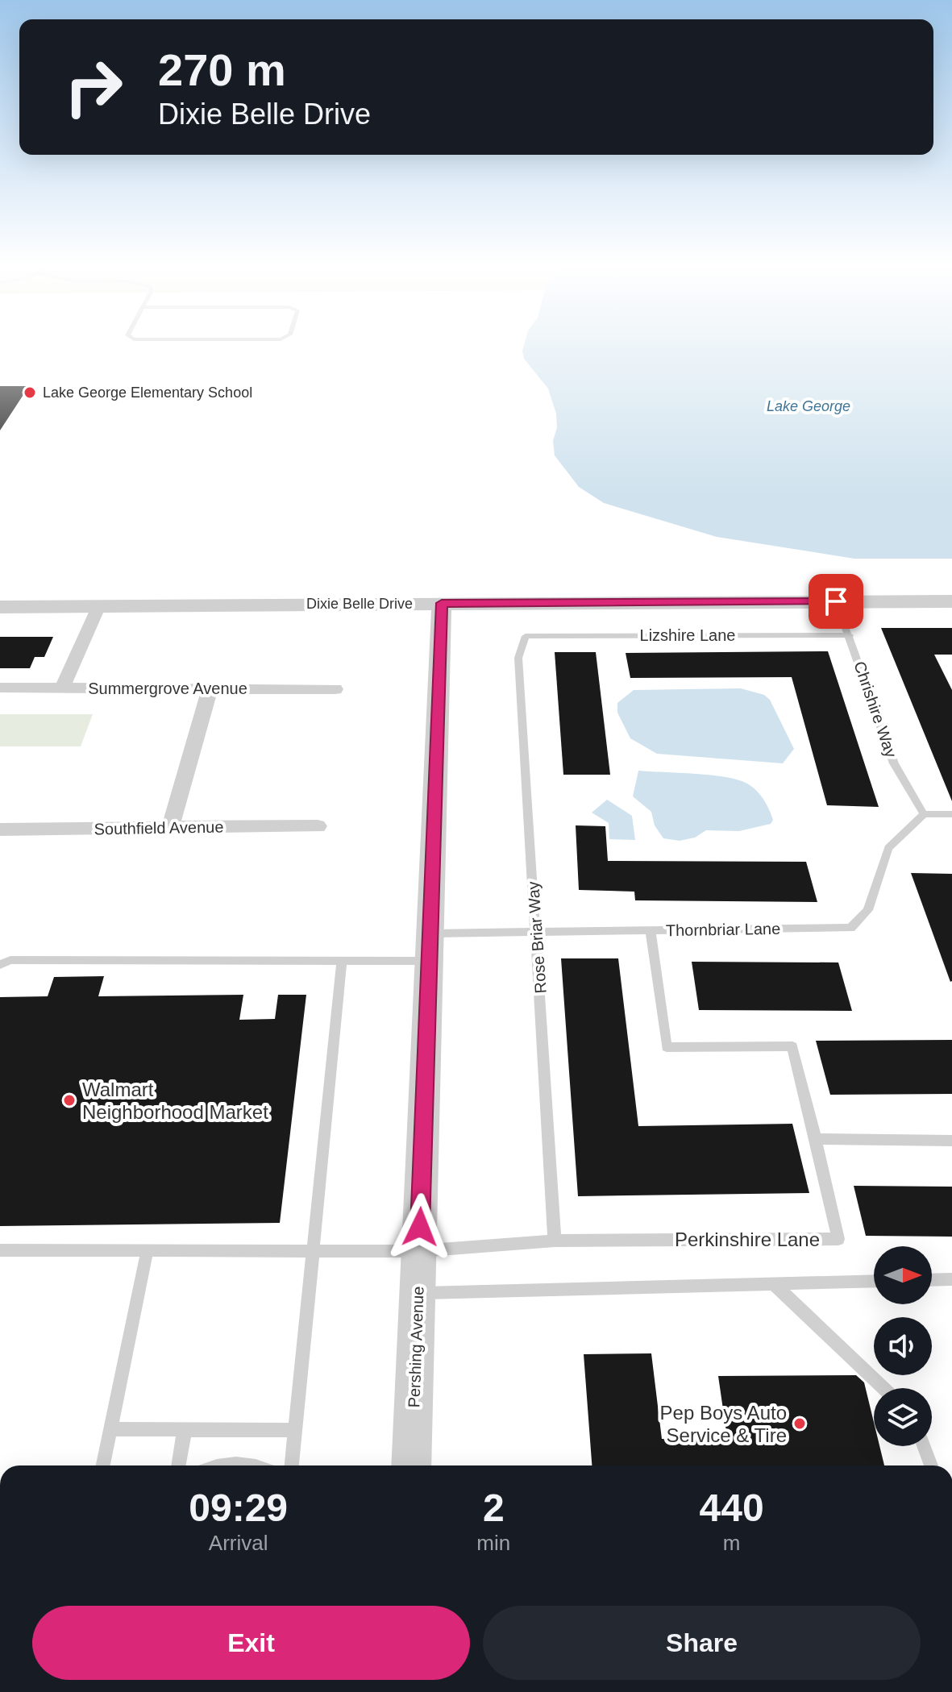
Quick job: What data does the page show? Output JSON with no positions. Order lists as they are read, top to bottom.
{
  "streets": {
    "street": [
      "Dixie Belle Drive",
      "Summergrove Avenue",
      "Southfield Avenue",
      "Pershing Avenue"
    ],
    "lane": [
      "Lizshire Lane",
      "Chrishire Way",
      "Thornbriar Lane",
      "Rose Briar Way",
      "Perkinshire Lane"
    ]
  },
  "crossings": [
    ["Dixie Belle Drive", "Chrishire Way"],
    ["Dixie Belle Drive", "Pershing Avenue"],
    ["Lizshire Lane", "Chrishire Way"],
    ["Lizshire Lane", "Rose Briar Way"],
    ["Chrishire Way", "Thornbriar Lane"],
    ["Thornbriar Lane", "Rose Briar Way"],
    ["Thornbriar Lane", "Pershing Avenue"],
    ["Rose Briar Way", "Perkinshire Lane"],
    ["Perkinshire Lane", "Pershing Avenue"]
  ],
  "water": ["Lake George"],
  "places": ["Lake George Elementary School", "Walmart Neighborhood Market", "Pep Boys Auto Service & Tire"],
  "north": "right",
  "page": {
    "turn": ["270 m", "Dixie Belle Drive"],
    "eta": [
      "09:29",
      "Arrival",
      "2",
      "min",
      "440",
      "m"
    ],
    "buttons": ["Exit", "Share"]
  }
}
